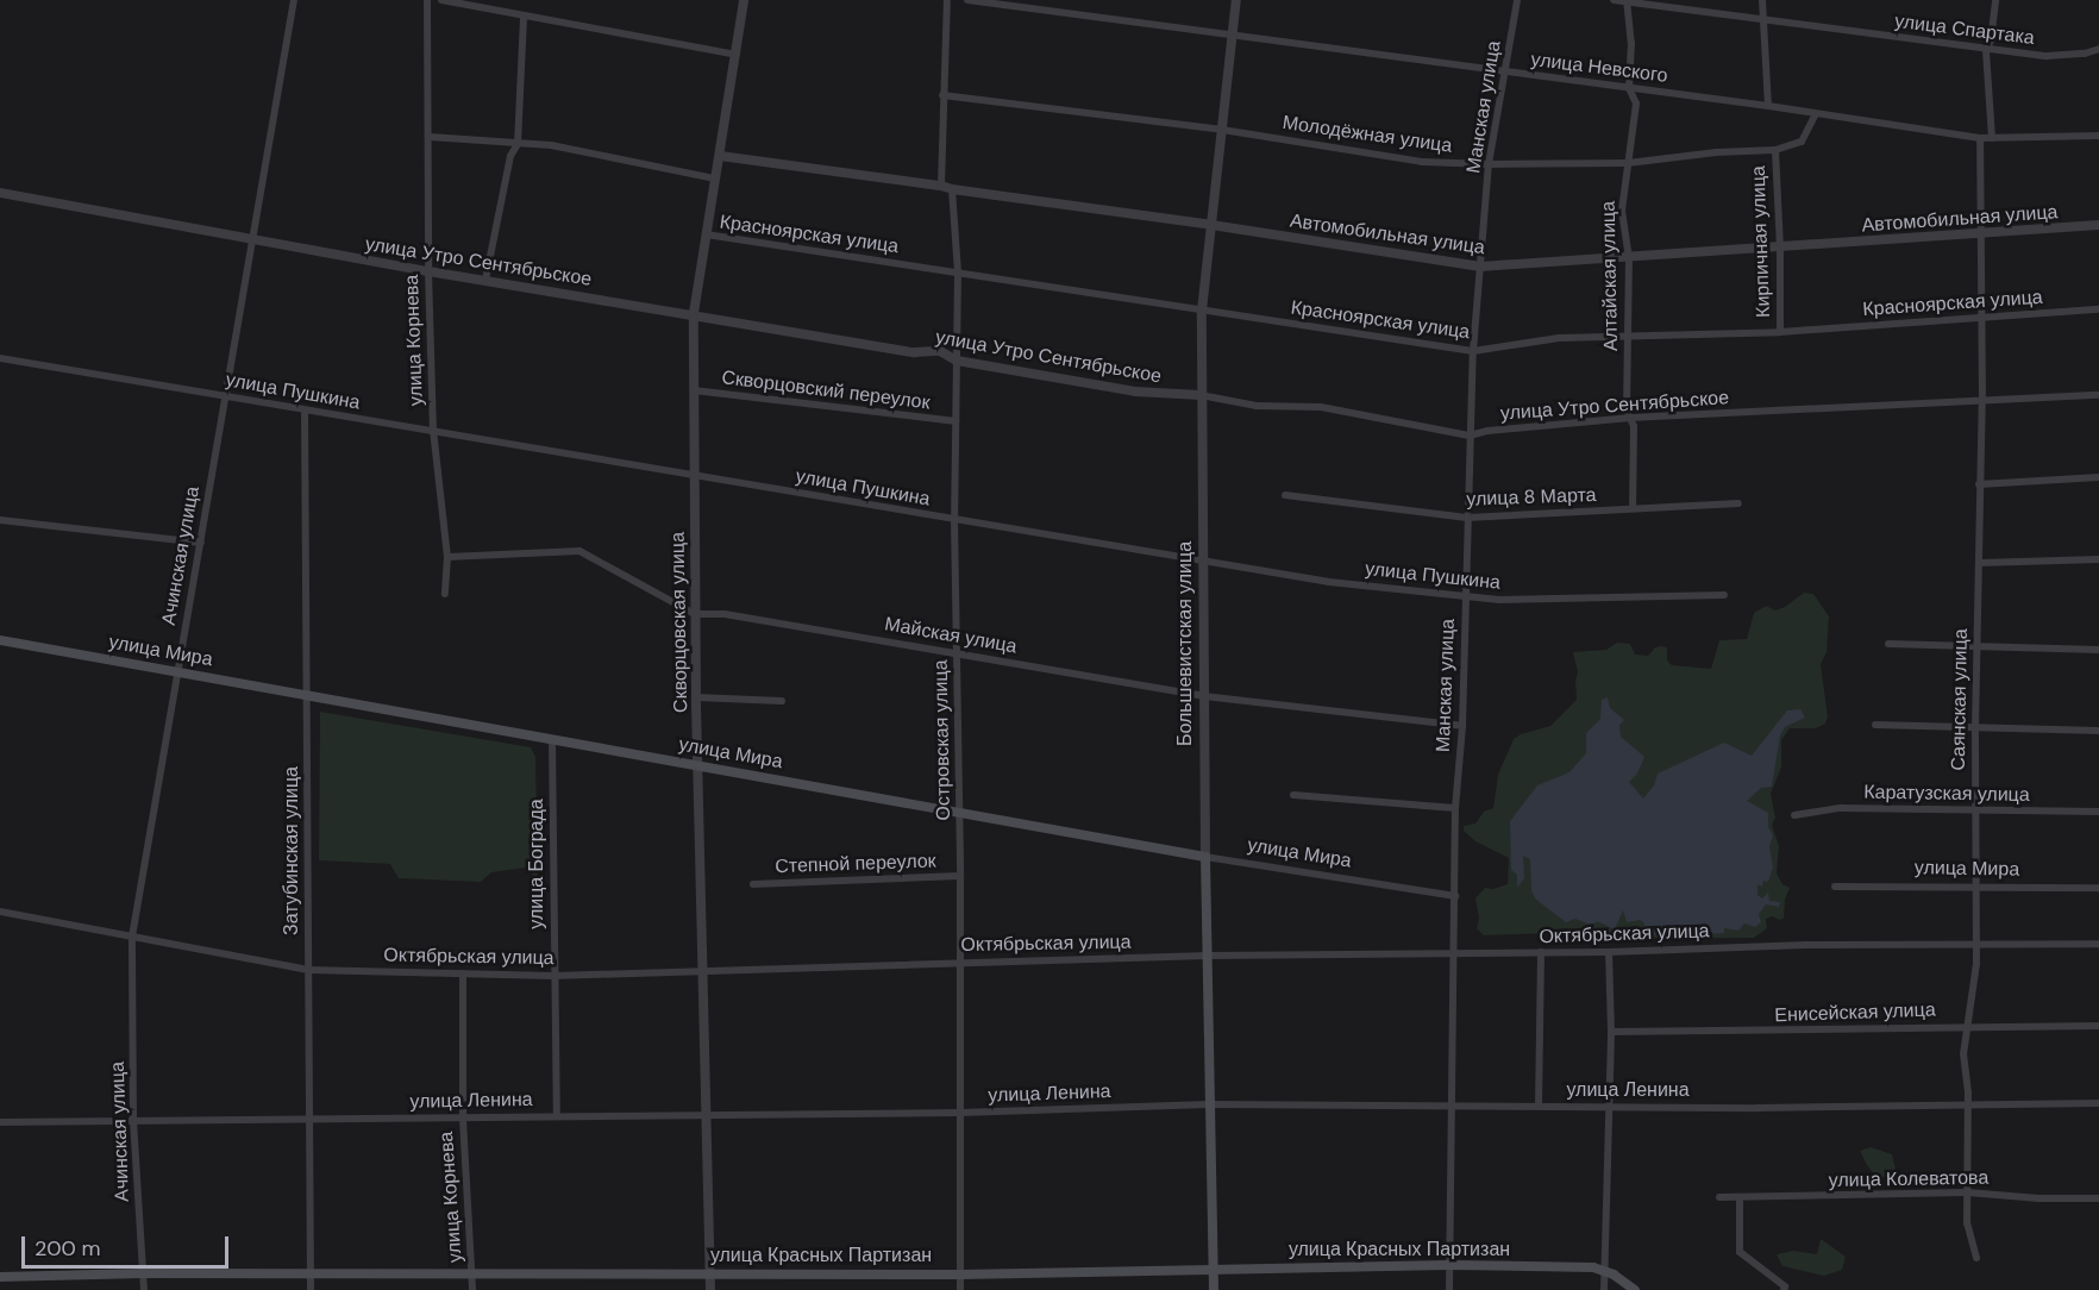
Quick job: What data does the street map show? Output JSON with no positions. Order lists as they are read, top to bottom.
{
  "streets": {
    "main road": ["Большевистская улица", "улица Мира", "улица Красных Партизан"],
    "street": [
      "улица Спартака",
      "улица Невского",
      "Манская улица",
      "Молодёжная улица",
      "Автомобильная улица",
      "Красноярская улица",
      "Кирпичная улица",
      "улица Утро Сентябрьское",
      "Алтайская улица",
      "улица Корнева",
      "Скворцовский переулок",
      "улица Пушкина",
      "улица 8 Марта",
      "Ачинская улица",
      "Скворцовская улица",
      "Майская улица",
      "Саянская улица",
      "Островская улица",
      "Каратузская улица",
      "Затубинская улица",
      "улица Бограда",
      "Степной переулок",
      "Октябрьская улица",
      "Енисейская улица",
      "улица Ленина",
      "улица Колеватова"
    ]
  },
  "crossings": [
    ["улица Спартака", "Алтайская улица"],
    ["улица Невского", "Манская улица"],
    ["улица Невского", "Молодёжная улица"],
    ["улица Невского", "Алтайская улица"],
    ["улица Невского", "Большевистская улица"],
    ["улица Невского", "Саянская улица"],
    ["Манская улица", "Молодёжная улица"],
    ["Манская улица", "Автомобильная улица"],
    ["Манская улица", "Красноярская улица"],
    ["Манская улица", "улица Утро Сентябрьское"],
    ["Манская улица", "улица Пушкина"],
    ["Манская улица", "улица 8 Марта"],
    ["Манская улица", "Майская улица"],
    ["Манская улица", "улица Мира"],
    ["Манская улица", "Октябрьская улица"],
    ["Манская улица", "улица Ленина"],
    ["Манская улица", "улица Красных Партизан"],
    ["Молодёжная улица", "Кирпичная улица"],
    ["Молодёжная улица", "Алтайская улица"],
    ["Молодёжная улица", "Большевистская улица"],
    ["Автомобильная улица", "Кирпичная улица"],
    ["Автомобильная улица", "Алтайская улица"],
    ["Автомобильная улица", "Скворцовская улица"],
    ["Автомобильная улица", "Большевистская улица"],
    ["Автомобильная улица", "Саянская улица"],
    ["Автомобильная улица", "Островская улица"],
    ["Красноярская улица", "Кирпичная улица"],
    ["Красноярская улица", "Алтайская улица"],
    ["Красноярская улица", "Скворцовская улица"],
    ["Красноярская улица", "Большевистская улица"],
    ["Красноярская улица", "Саянская улица"],
    ["Красноярская улица", "Островская улица"],
    ["улица Утро Сентябрьское", "Алтайская улица"],
    ["улица Утро Сентябрьское", "улица Корнева"],
    ["улица Утро Сентябрьское", "Ачинская улица"],
    ["улица Утро Сентябрьское", "Скворцовская улица"],
    ["улица Утро Сентябрьское", "Большевистская улица"],
    ["улица Утро Сентябрьское", "Саянская улица"],
    ["улица Утро Сентябрьское", "Островская улица"],
    ["Алтайская улица", "улица 8 Марта"],
    ["улица Корнева", "улица Пушкина"],
    ["улица Корнева", "Майская улица"],
    ["улица Корнева", "Октябрьская улица"],
    ["улица Корнева", "улица Ленина"],
    ["улица Корнева", "улица Красных Партизан"],
    ["Скворцовский переулок", "Скворцовская улица"],
    ["Скворцовский переулок", "Островская улица"],
    ["улица Пушкина", "Ачинская улица"],
    ["улица Пушкина", "Скворцовская улица"],
    ["улица Пушкина", "Большевистская улица"],
    ["улица Пушкина", "Островская улица"],
    ["улица Пушкина", "Затубинская улица"],
    ["Ачинская улица", "улица Мира"],
    ["Ачинская улица", "Октябрьская улица"],
    ["Ачинская улица", "улица Ленина"],
    ["Ачинская улица", "улица Красных Партизан"],
    ["Скворцовская улица", "Майская улица"],
    ["Скворцовская улица", "улица Мира"],
    ["Скворцовская улица", "Октябрьская улица"],
    ["Скворцовская улица", "улица Ленина"],
    ["Скворцовская улица", "улица Красных Партизан"],
    ["Майская улица", "Большевистская улица"],
    ["Майская улица", "Островская улица"],
    ["Большевистская улица", "улица Мира"],
    ["Большевистская улица", "Октябрьская улица"],
    ["Большевистская улица", "улица Ленина"],
    ["Большевистская улица", "улица Красных Партизан"],
    ["улица Мира", "Саянская улица"],
    ["улица Мира", "Островская улица"],
    ["улица Мира", "Затубинская улица"],
    ["улица Мира", "улица Бограда"],
    ["Саянская улица", "Каратузская улица"],
    ["Саянская улица", "Октябрьская улица"],
    ["Саянская улица", "Енисейская улица"],
    ["Саянская улица", "улица Ленина"],
    ["Саянская улица", "улица Колеватова"],
    ["Островская улица", "Степной переулок"],
    ["Островская улица", "Октябрьская улица"],
    ["Островская улица", "улица Ленина"],
    ["Островская улица", "улица Красных Партизан"],
    ["Затубинская улица", "Октябрьская улица"],
    ["Затубинская улица", "улица Ленина"],
    ["Затубинская улица", "улица Красных Партизан"],
    ["улица Бограда", "Октябрьская улица"],
    ["улица Бограда", "улица Ленина"]
  ],
  "scale_bar": "200 m"
}
